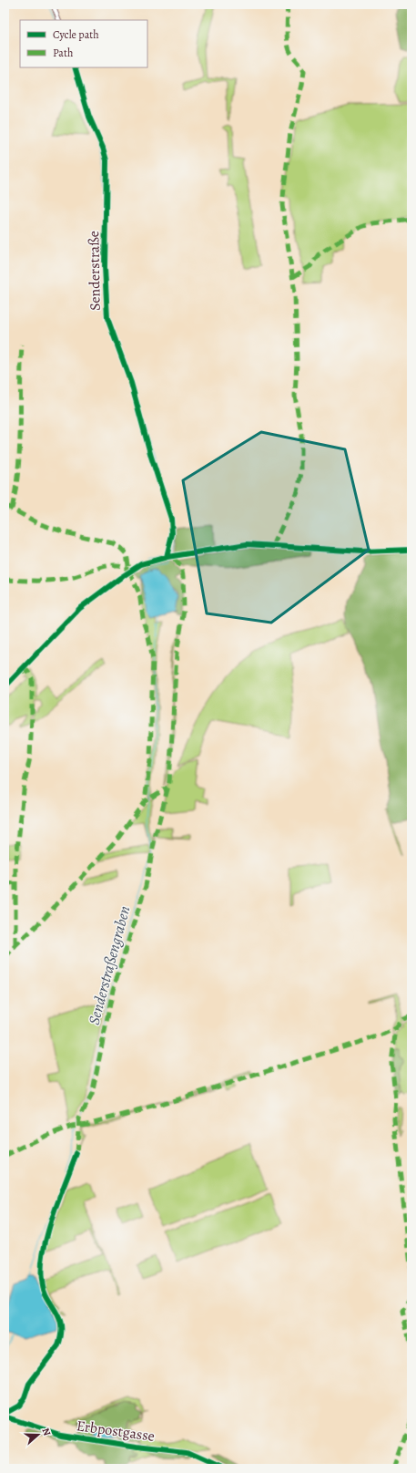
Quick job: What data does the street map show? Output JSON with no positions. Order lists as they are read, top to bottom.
{
  "streets": {
    "street": ["Senderstraße", "Erbpostgasse"]
  },
  "water": ["Senderstraßengraben"],
  "legend": ["Cycle path", "Path"],
  "north": "right"
}
